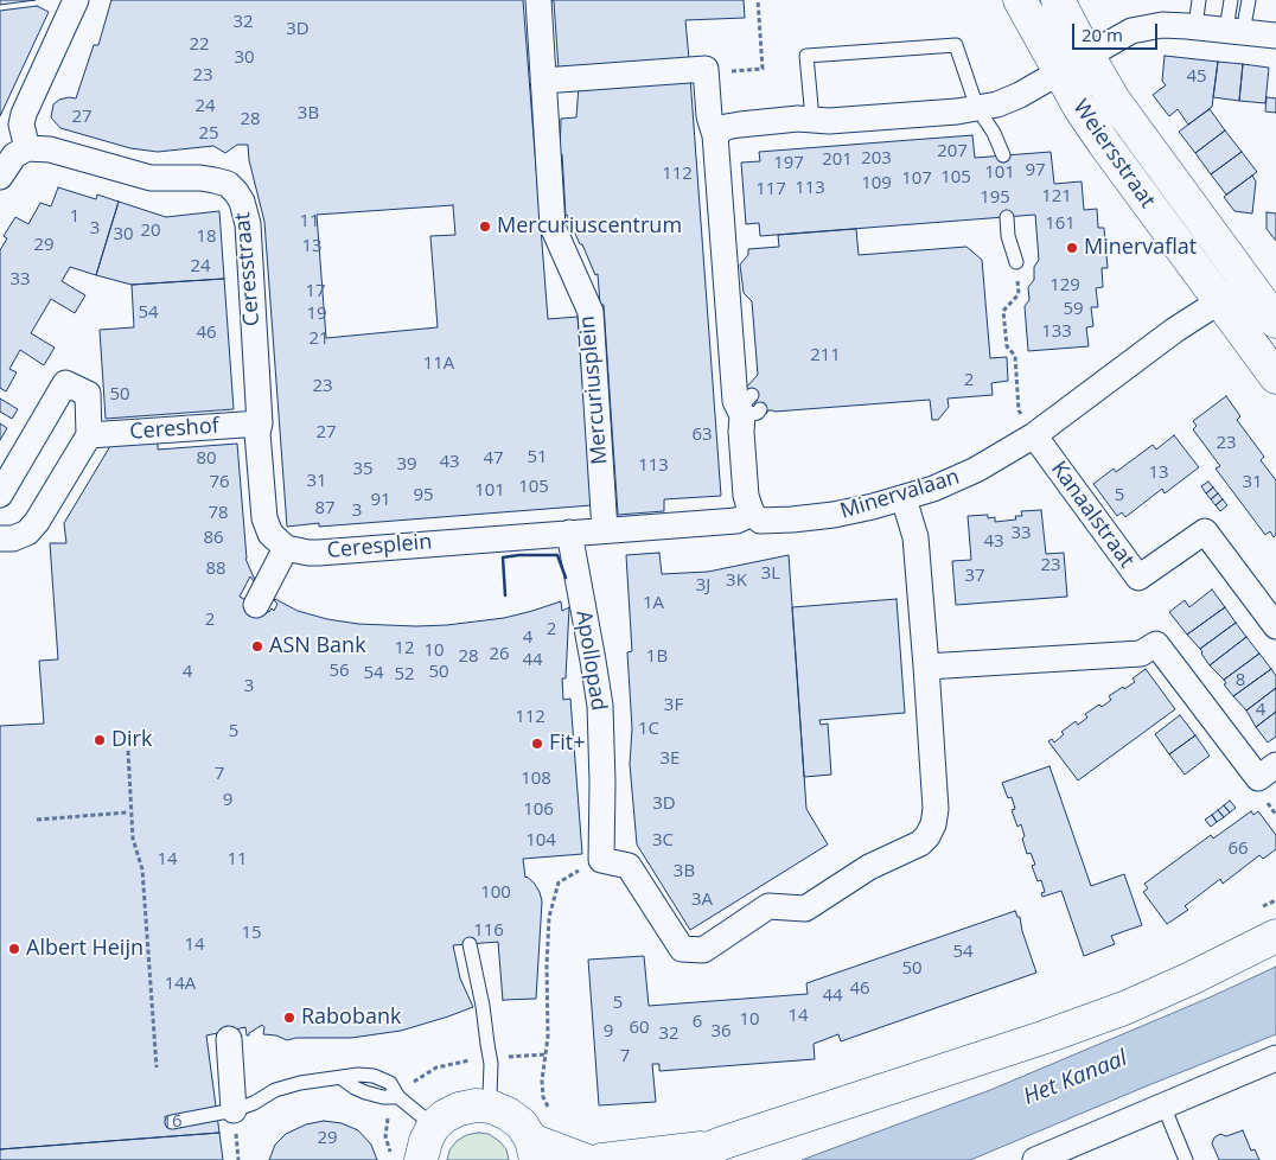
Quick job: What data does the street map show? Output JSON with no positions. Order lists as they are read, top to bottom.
{
  "streets": {
    "main road": ["Weiersstraat"],
    "street": [
      "Ceresstraat",
      "Mercuriusplein",
      "Cereshof",
      "Minervalaan",
      "Kanaalstraat",
      "Ceresplein",
      "Apollopad"
    ]
  },
  "crossings": [
    ["Weiersstraat", "Minervalaan"],
    ["Ceresstraat", "Cereshof"],
    ["Mercuriusplein", "Minervalaan"],
    ["Mercuriusplein", "Ceresplein"],
    ["Minervalaan", "Kanaalstraat"],
    ["Minervalaan", "Ceresplein"],
    ["Ceresplein", "Apollopad"]
  ],
  "water": ["Het Kanaal"],
  "places": [
    "Mercuriuscentrum",
    "Minervaflat",
    "ASN Bank",
    "Dirk",
    "Fit+",
    "Albert Heijn",
    "Rabobank"
  ],
  "house_numbers": [
    "32",
    "3D",
    "22",
    "30",
    "23",
    "45",
    "24",
    "3B",
    "27",
    "28",
    "25",
    "207",
    "203",
    "201",
    "197",
    "97",
    "101",
    "112",
    "105",
    "107",
    "109",
    "113",
    "117",
    "121",
    "195",
    "1",
    "11",
    "161",
    "3",
    "20",
    "30",
    "18",
    "29",
    "13",
    "24",
    "33",
    "129",
    "17",
    "59",
    "54",
    "19",
    "133",
    "46",
    "21",
    "211",
    "11A",
    "2",
    "23",
    "50",
    "27",
    "63",
    "23",
    "51",
    "80",
    "47",
    "43",
    "39",
    "113",
    "35",
    "13",
    "31",
    "76",
    "31",
    "105",
    "101",
    "95",
    "5",
    "91",
    "87",
    "3",
    "78",
    "33",
    "86",
    "43",
    "23",
    "88",
    "3L",
    "37",
    "3K",
    "3J",
    "1A",
    "2",
    "2",
    "4",
    "12",
    "10",
    "26",
    "28",
    "1B",
    "44",
    "56",
    "4",
    "50",
    "54",
    "52",
    "8",
    "3",
    "3F",
    "4",
    "112",
    "1C",
    "5",
    "3E",
    "7",
    "108",
    "9",
    "3D",
    "106",
    "104",
    "3C",
    "66",
    "14",
    "11",
    "3B",
    "100",
    "3A",
    "116",
    "15",
    "14",
    "54",
    "50",
    "14A",
    "46",
    "44",
    "5",
    "14",
    "10",
    "6",
    "60",
    "9",
    "36",
    "32",
    "7",
    "16",
    "29"
  ],
  "scale_bar": "20 m"
}
